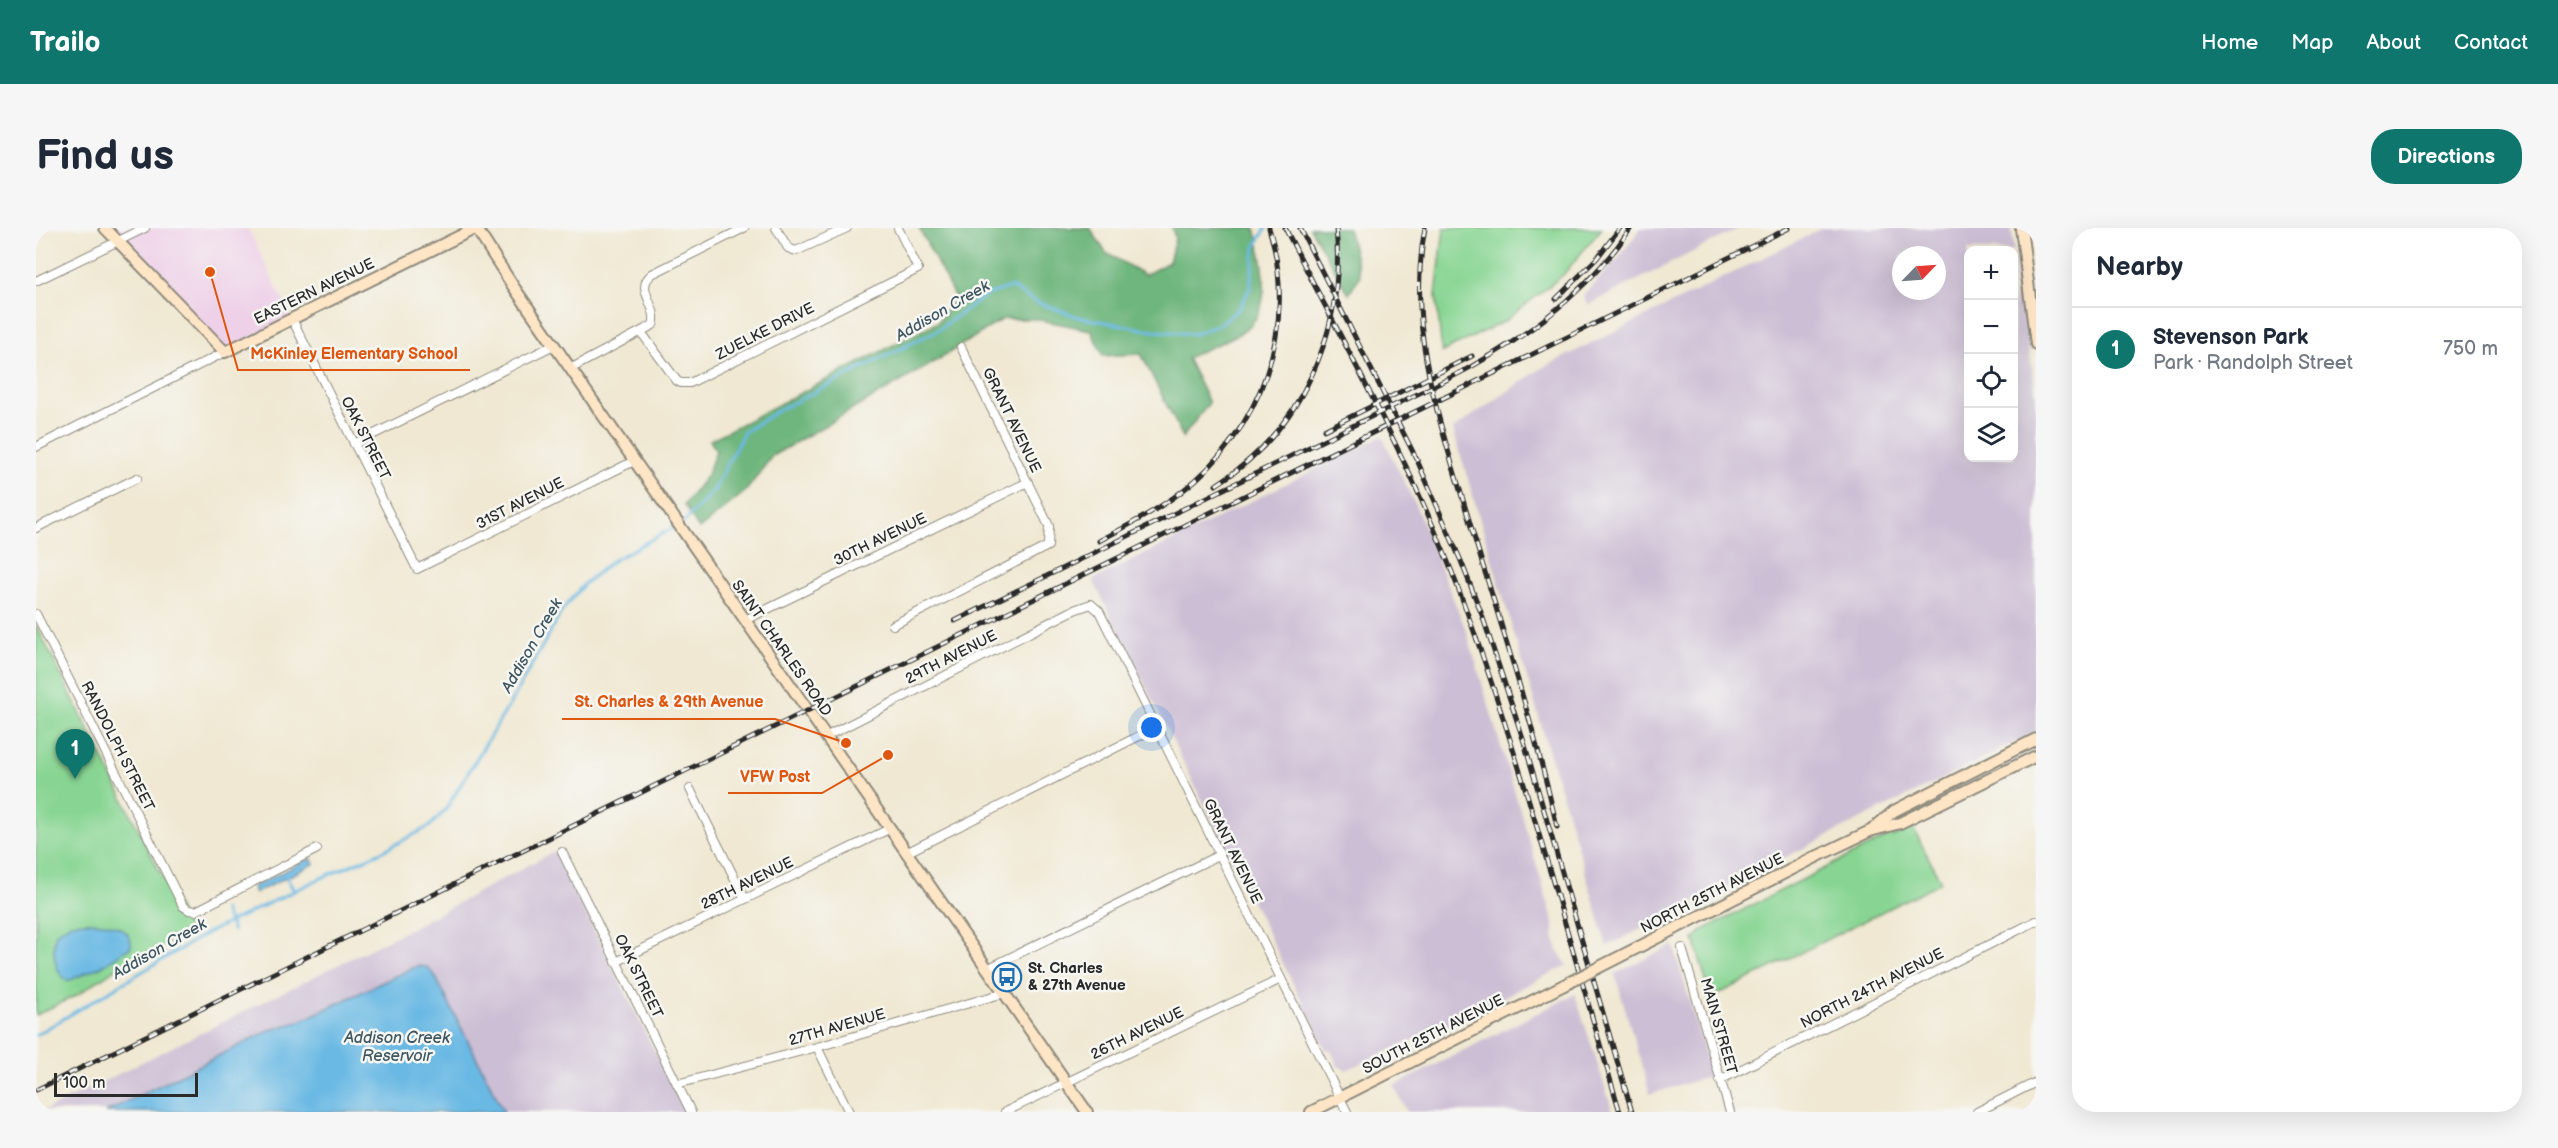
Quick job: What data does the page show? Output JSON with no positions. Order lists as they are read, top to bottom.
{
  "streets": {
    "main road": [
      "EASTERN AVENUE",
      "SAINT CHARLES ROAD",
      "NORTH 25TH AVENUE",
      "SOUTH 25TH AVENUE"
    ],
    "street": [
      "ZUELKE DRIVE",
      "GRANT AVENUE",
      "OAK STREET",
      "31ST AVENUE",
      "30TH AVENUE",
      "29TH AVENUE",
      "RANDOLPH STREET",
      "28TH AVENUE",
      "NORTH 24TH AVENUE",
      "MAIN STREET",
      "27TH AVENUE",
      "26TH AVENUE"
    ]
  },
  "crossings": [
    ["EASTERN AVENUE", "OAK STREET"],
    ["EASTERN AVENUE", "SAINT CHARLES ROAD"],
    ["GRANT AVENUE", "30TH AVENUE"],
    ["GRANT AVENUE", "29TH AVENUE"],
    ["GRANT AVENUE", "26TH AVENUE"],
    ["GRANT AVENUE", "SOUTH 25TH AVENUE"],
    ["OAK STREET", "31ST AVENUE"],
    ["OAK STREET", "28TH AVENUE"],
    ["OAK STREET", "27TH AVENUE"],
    ["31ST AVENUE", "SAINT CHARLES ROAD"],
    ["30TH AVENUE", "SAINT CHARLES ROAD"],
    ["SAINT CHARLES ROAD", "29TH AVENUE"],
    ["SAINT CHARLES ROAD", "28TH AVENUE"],
    ["SAINT CHARLES ROAD", "27TH AVENUE"],
    ["SAINT CHARLES ROAD", "26TH AVENUE"],
    ["NORTH 25TH AVENUE", "SOUTH 25TH AVENUE"],
    ["NORTH 24TH AVENUE", "MAIN STREET"]
  ],
  "water": ["Addison Creek", "Addison Creek Reservoir"],
  "places": {
    "other": ["McKinley Elementary School", "St. Charles & 29th Avenue", "VFW Post"],
    "bus stop": ["St. Charles & 27th Avenue"]
  },
  "scale_bar": "100 m",
  "north": "top right",
  "page": {
    "header": "Trailo",
    "nav": [
      "Home",
      "Map",
      "About",
      "Contact"
    ],
    "buttons": "Directions",
    "title": "Find us",
    "heading": "Nearby",
    "map_buttons": ["+", "−"],
    "list": [
      {
        "mark": "1",
        "name": "Stevenson Park",
        "note": "Park · Randolph Street",
        "value": "750 m"
      }
    ],
    "pins": "1",
    "scale": "100 m"
  }
}
